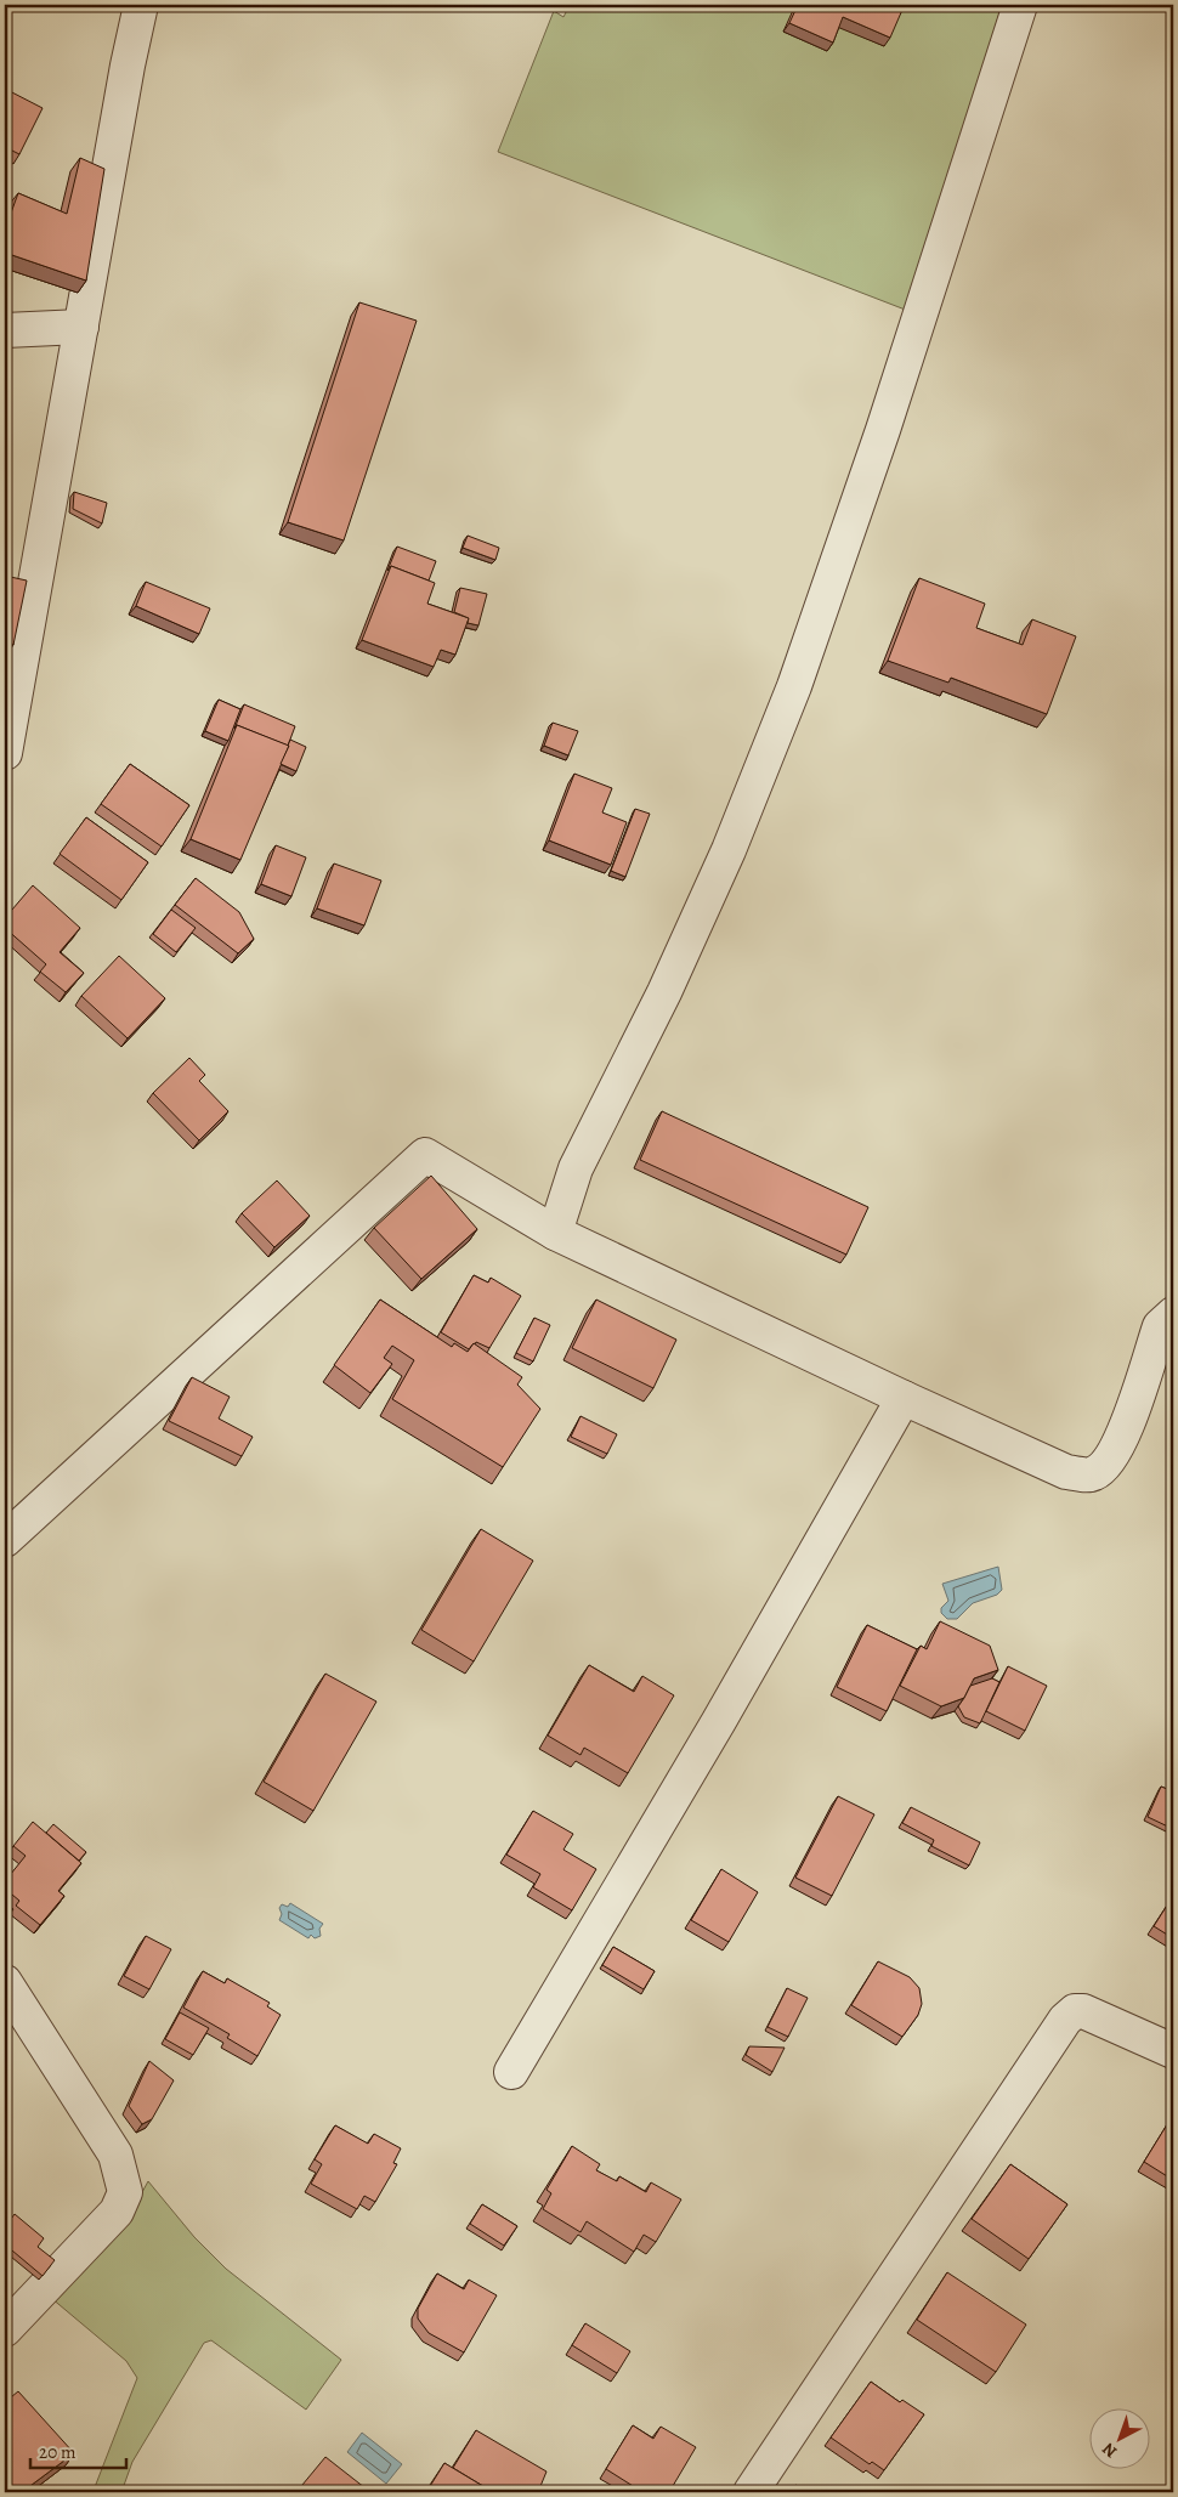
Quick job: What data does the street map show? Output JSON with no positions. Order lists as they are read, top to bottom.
{
  "scale_bar": "20 m",
  "north": "bottom left"
}
